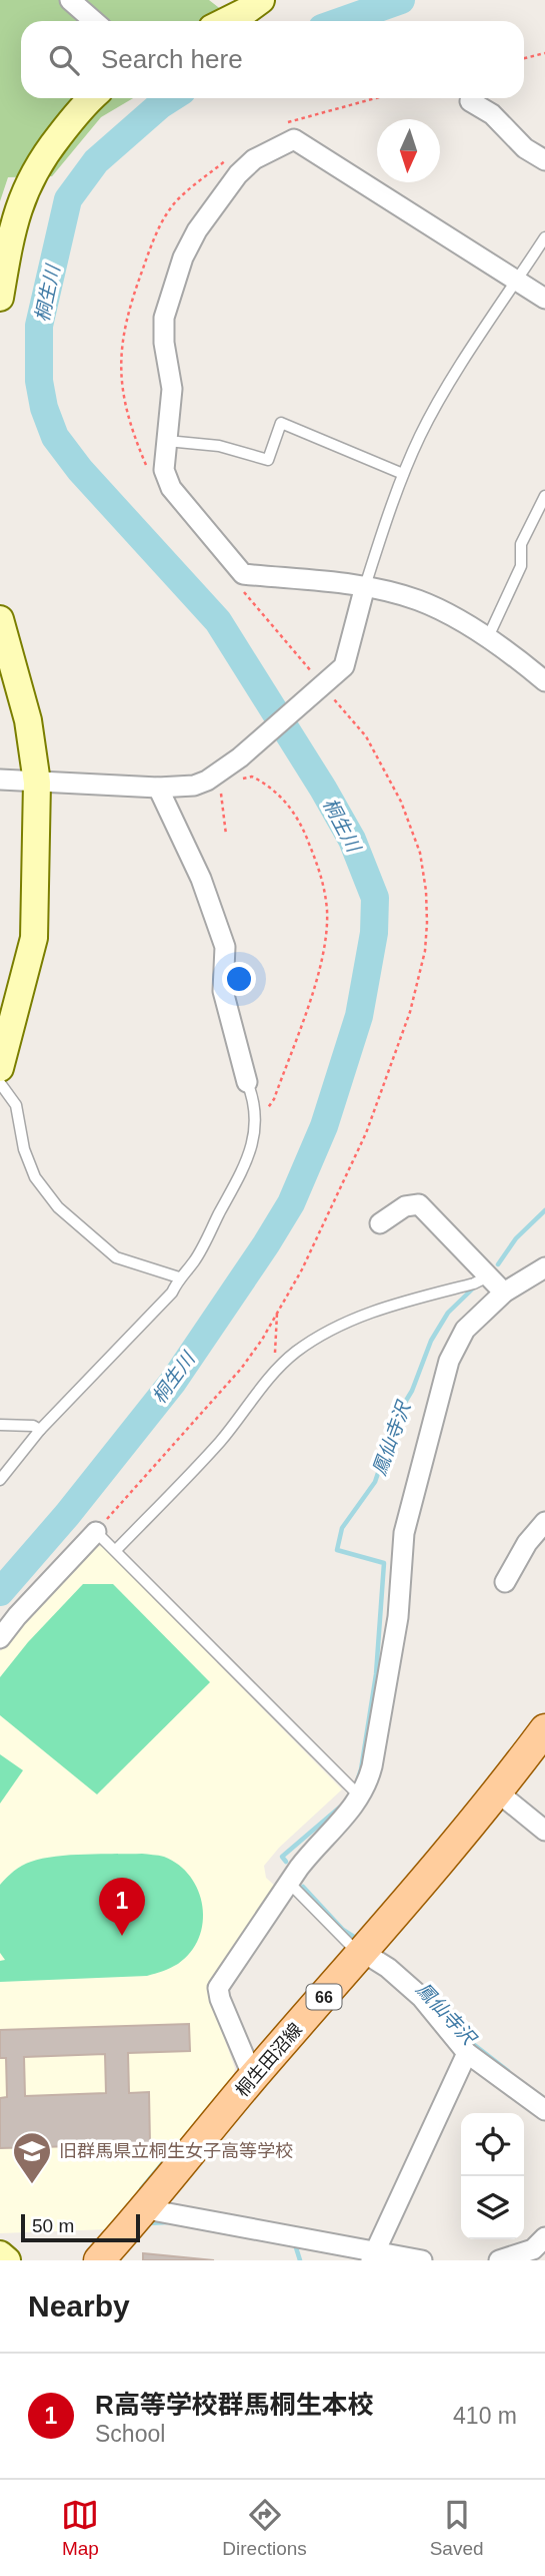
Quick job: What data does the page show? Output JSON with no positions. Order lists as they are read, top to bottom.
{
  "streets": {
    "main road": ["66", "桐生田沼線"]
  },
  "water": ["桐生川", "鳳仙寺沢"],
  "places": {
    "school or university": ["旧群馬県立桐生女子高等学校"]
  },
  "scale_bar": "50 m",
  "north": "bottom",
  "page": {
    "search": "Search here",
    "pins": "1",
    "scale": "50 m",
    "heading": "Nearby",
    "list": [
      {
        "mark": "1",
        "name": "R高等学校群馬桐生本校",
        "note": "School",
        "value": "410 m"
      }
    ],
    "nav": ["Map", "Directions", "Saved"]
  }
}
